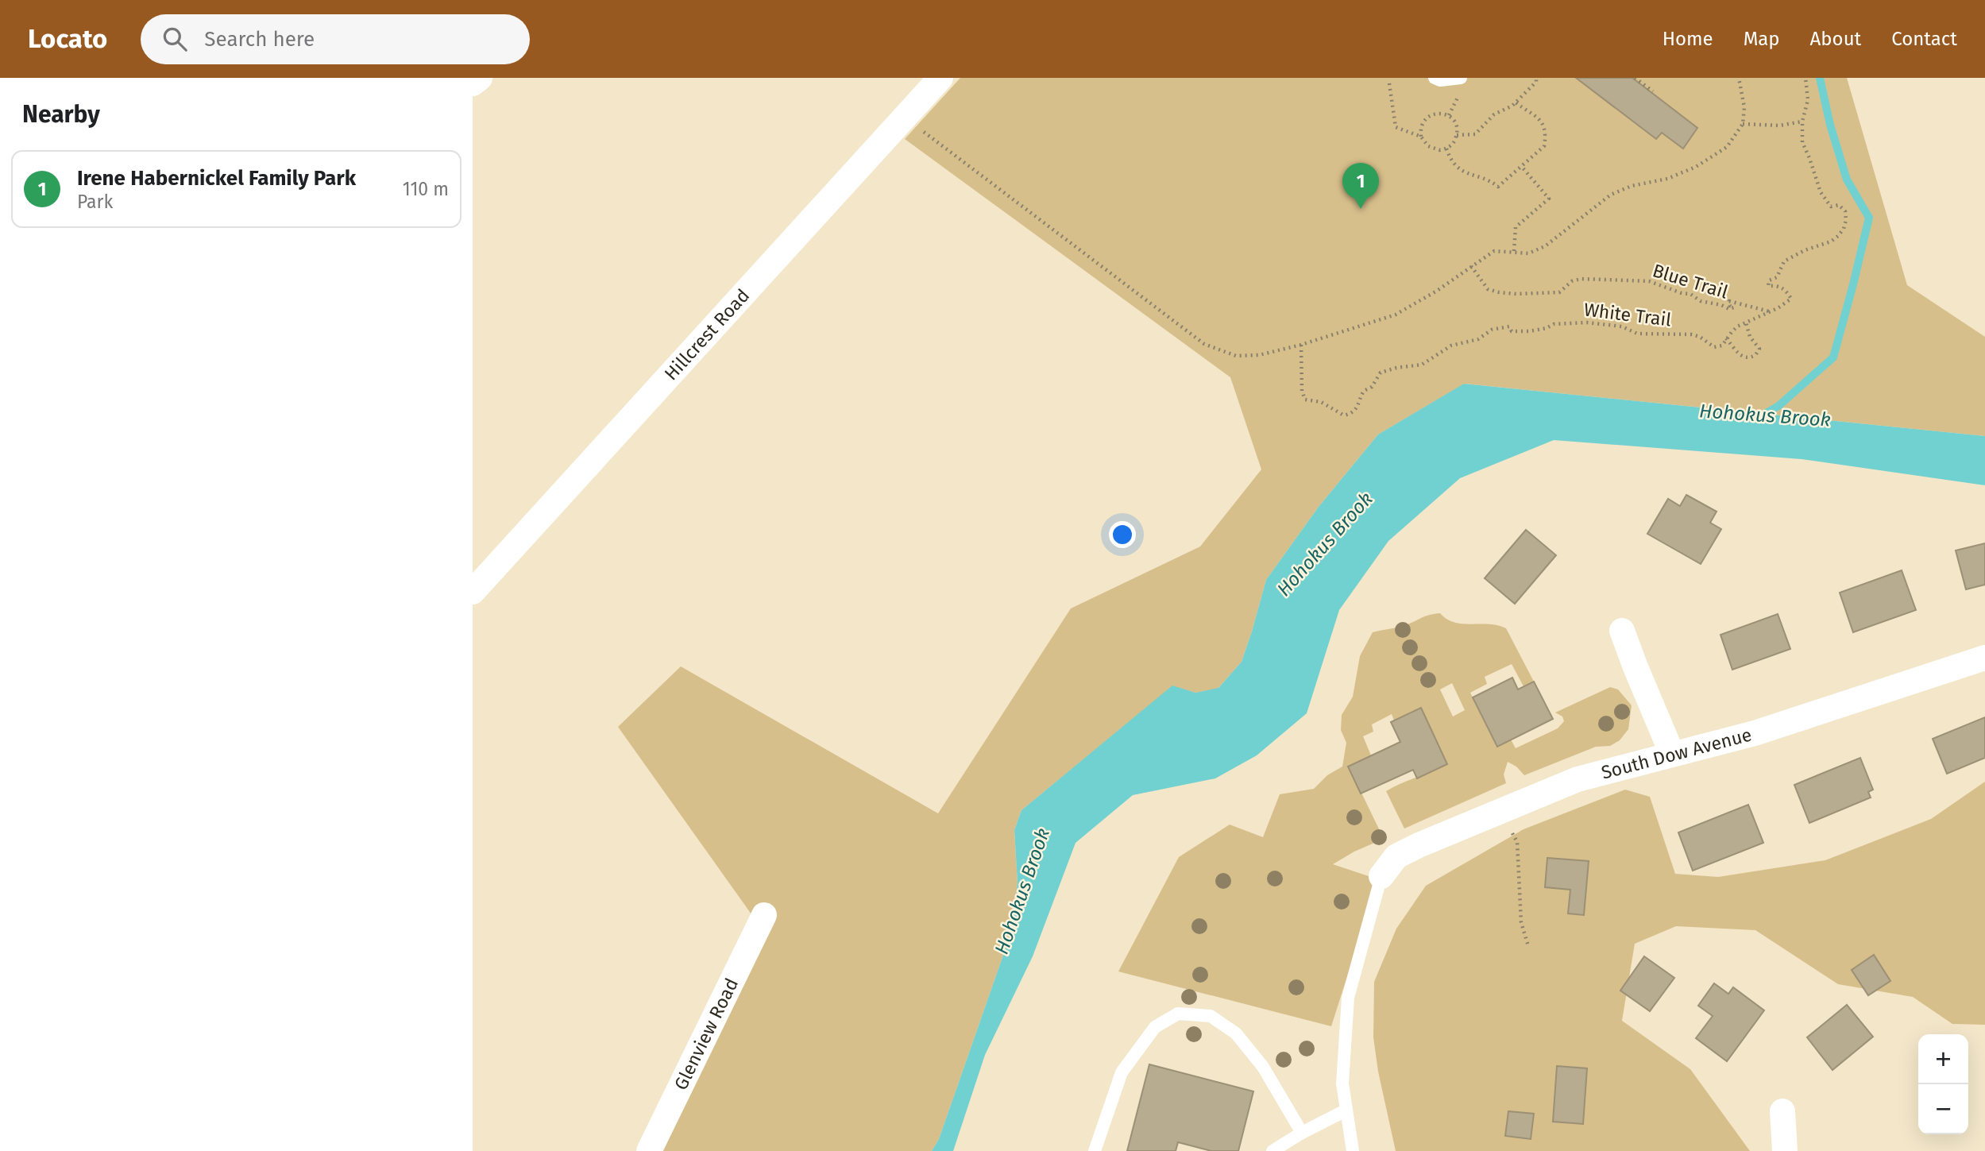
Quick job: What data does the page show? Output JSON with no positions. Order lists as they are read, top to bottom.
{
  "streets": {
    "street": ["Hillcrest Road", "South Dow Avenue", "Glenview Road"],
    "path": ["Blue Trail", "White Trail"]
  },
  "water": ["Hohokus Brook"],
  "page": {
    "header": "Locato",
    "search": "Search here",
    "nav": [
      "Home",
      "Map",
      "About",
      "Contact"
    ],
    "heading": "Nearby",
    "list": [
      {
        "mark": "1",
        "name": "Irene Habernickel Family Park",
        "note": "Park",
        "value": "110 m"
      }
    ],
    "pins": "1",
    "map_buttons": ["+", "−"]
  }
}
